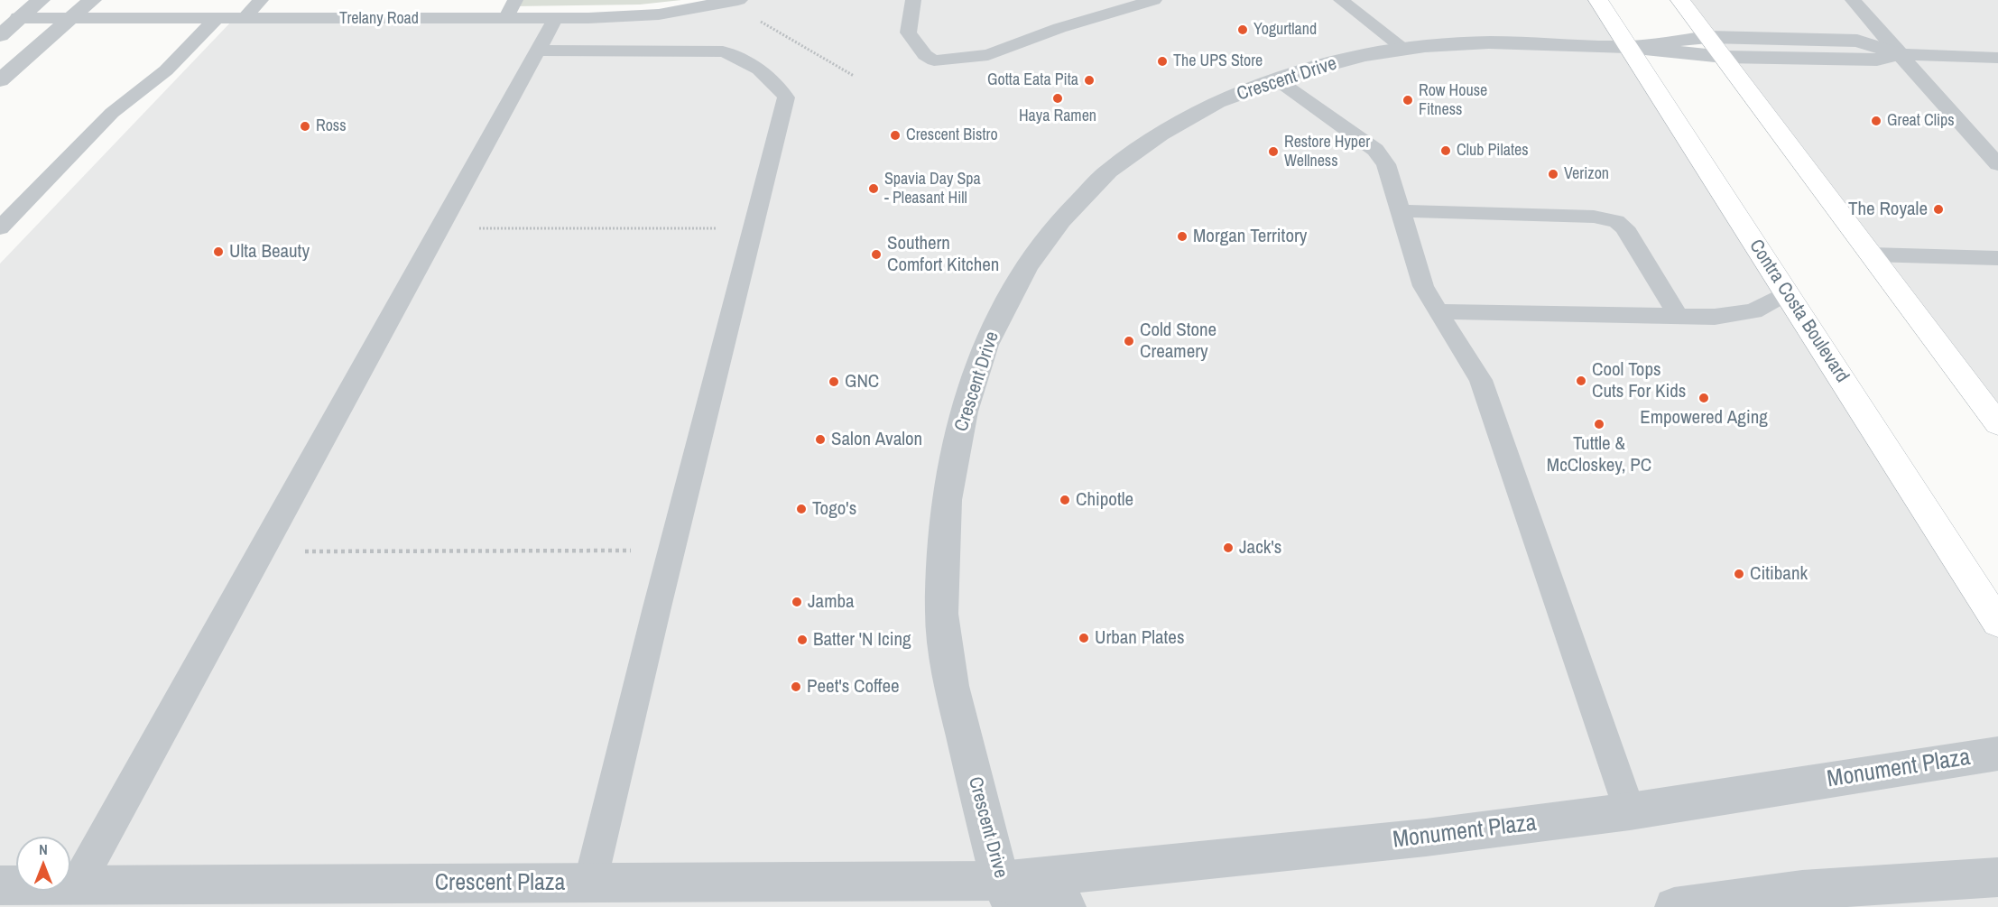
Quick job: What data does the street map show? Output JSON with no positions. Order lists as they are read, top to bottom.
{
  "streets": {
    "main road": ["Contra Costa Boulevard"],
    "street": [
      "Trelany Road",
      "Crescent Drive",
      "Monument Plaza",
      "Crescent Plaza"
    ]
  },
  "crossings": [
    ["Crescent Drive", "Contra Costa Boulevard"],
    ["Crescent Drive", "Monument Plaza"],
    ["Crescent Drive", "Crescent Plaza"],
    ["Monument Plaza", "Crescent Plaza"]
  ],
  "places": [
    "Yogurtland",
    "The UPS Store",
    "Gotta Eata Pita",
    "Haya Ramen",
    "Row House Fitness",
    "Great Clips",
    "Ross",
    "Crescent Bistro",
    "Club Pilates",
    "Restore Hyper Wellness",
    "Verizon",
    "Spavia Day Spa - Pleasant Hill",
    "The Royale",
    "Morgan Territory",
    "Ulta Beauty",
    "Southern Comfort Kitchen",
    "Cold Stone Creamery",
    "Cool Tops Cuts For Kids",
    "GNC",
    "Empowered Aging",
    "Tuttle & McCloskey, PC",
    "Salon Avalon",
    "Chipotle",
    "Togo's",
    "Jack's",
    "Citibank",
    "Jamba",
    "Urban Plates",
    "Batter 'N Icing",
    "Peet's Coffee"
  ],
  "north": "top"
}
